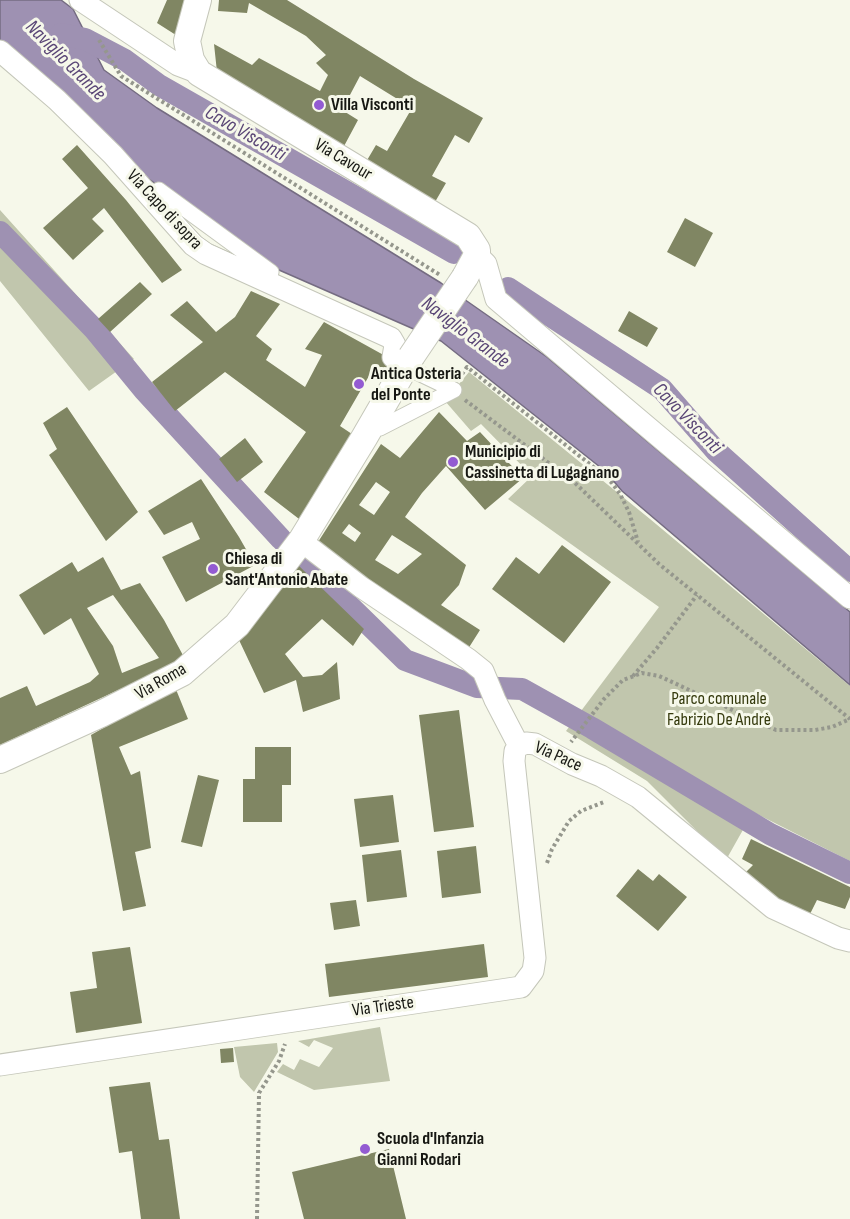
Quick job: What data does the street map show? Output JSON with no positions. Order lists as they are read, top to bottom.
{
  "streets": {
    "street": [
      "Via Cavour",
      "Via Capo di sopra",
      "Via Roma",
      "Via Pace",
      "Via Trieste"
    ]
  },
  "crossings": [
    ["Via Cavour", "Via Roma"],
    ["Via Capo di sopra", "Via Roma"],
    ["Via Roma", "Via Pace"],
    ["Via Pace", "Via Trieste"]
  ],
  "water": ["Naviglio Grande", "Cavo Visconti"],
  "parks": ["Parco comunale Fabrizio De Andrè"],
  "places": [
    "Villa Visconti",
    "Antica Osteria del Ponte",
    "Municipio di Cassinetta di Lugagnano",
    "Chiesa di Sant'Antonio Abate",
    "Scuola d'Infanzia Gianni Rodari"
  ]
}
